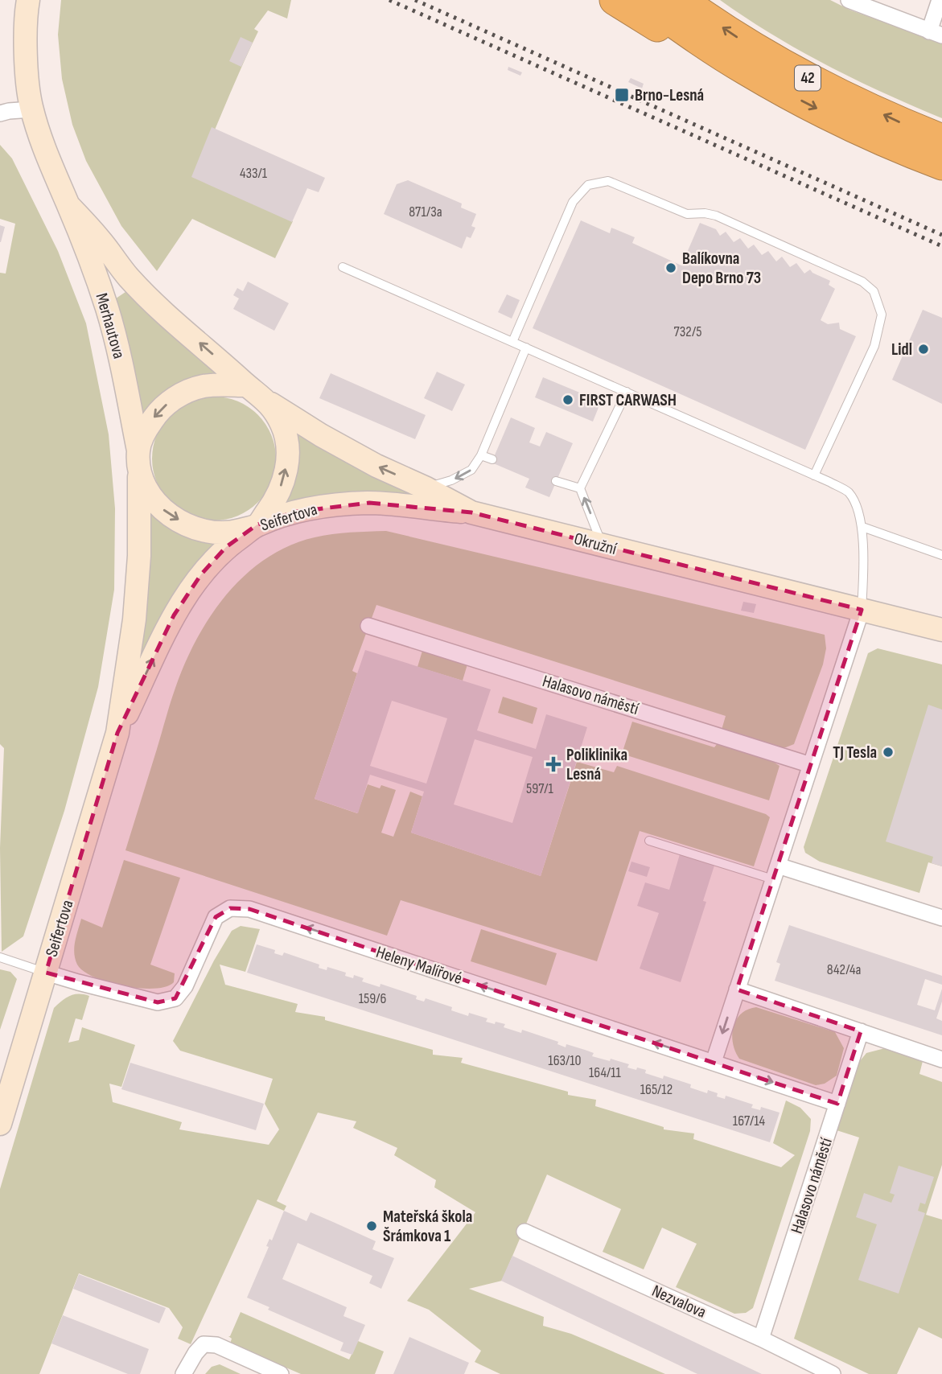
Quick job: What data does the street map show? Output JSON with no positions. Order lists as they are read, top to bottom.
{
  "streets": {
    "highway": ["42"],
    "street": [
      "Merhautova",
      "Seifertova",
      "Okružní",
      "Halasovo náměstí",
      "Heleny Malířové",
      "Nezvalova"
    ]
  },
  "crossings": [
    ["Merhautova", "Seifertova"],
    ["Merhautova", "Okružní"],
    ["Seifertova", "Okružní"],
    ["Seifertova", "Heleny Malířové"],
    ["Halasovo náměstí", "Heleny Malířové"],
    ["Halasovo náměstí", "Nezvalova"]
  ],
  "places": {
    "transit": ["Brno-Lesná"],
    "other": [
      "Balíkovna Depo Brno 73",
      "Lidl",
      "FIRST CARWASH",
      "TJ Tesla",
      "Mateřská škola Šrámkova 1"
    ],
    "health": ["Poliklinika Lesná"]
  },
  "house_numbers": [
    "433/1",
    "871/3a",
    "732/5",
    "597/1",
    "842/4a",
    "159/6",
    "163/10",
    "164/11",
    "165/12",
    "167/14"
  ]
}
